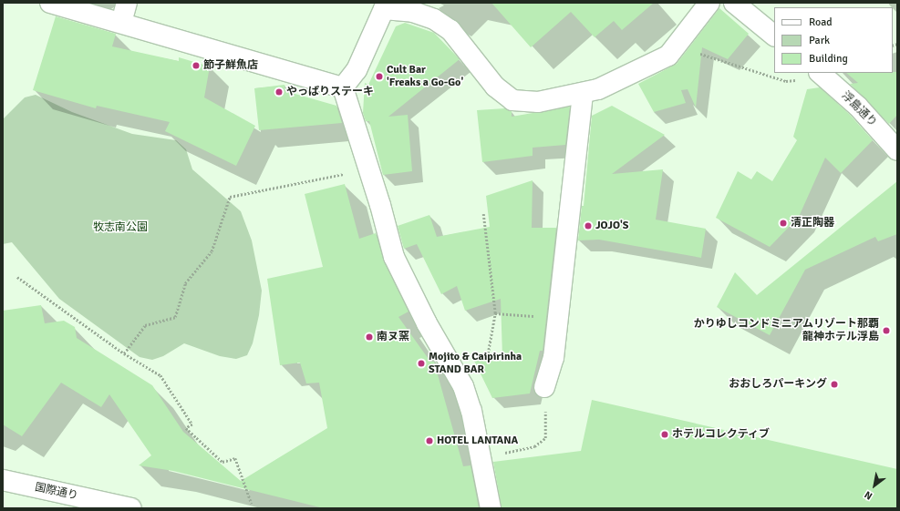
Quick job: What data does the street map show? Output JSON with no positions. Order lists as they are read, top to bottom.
{
  "streets": {
    "street": ["浮島通り", "国際通り"]
  },
  "parks": ["牧志南公園"],
  "places": [
    "節子鮮魚店",
    "Cult Bar 'Freaks a Go-Go'",
    "やっぱりステーキ",
    "清正陶器",
    "JOJO'S",
    "かりゆしコンドミニアムリゾート那覇 龍神ホテル浮島",
    "南ヌ窯",
    "Mojito & Caipirinha STAND BAR",
    "おおしろパーキング",
    "ホテルコレクティブ",
    "HOTEL LANTANA"
  ],
  "legend": ["Road", "Park", "Building"],
  "north": "bottom left"
}
